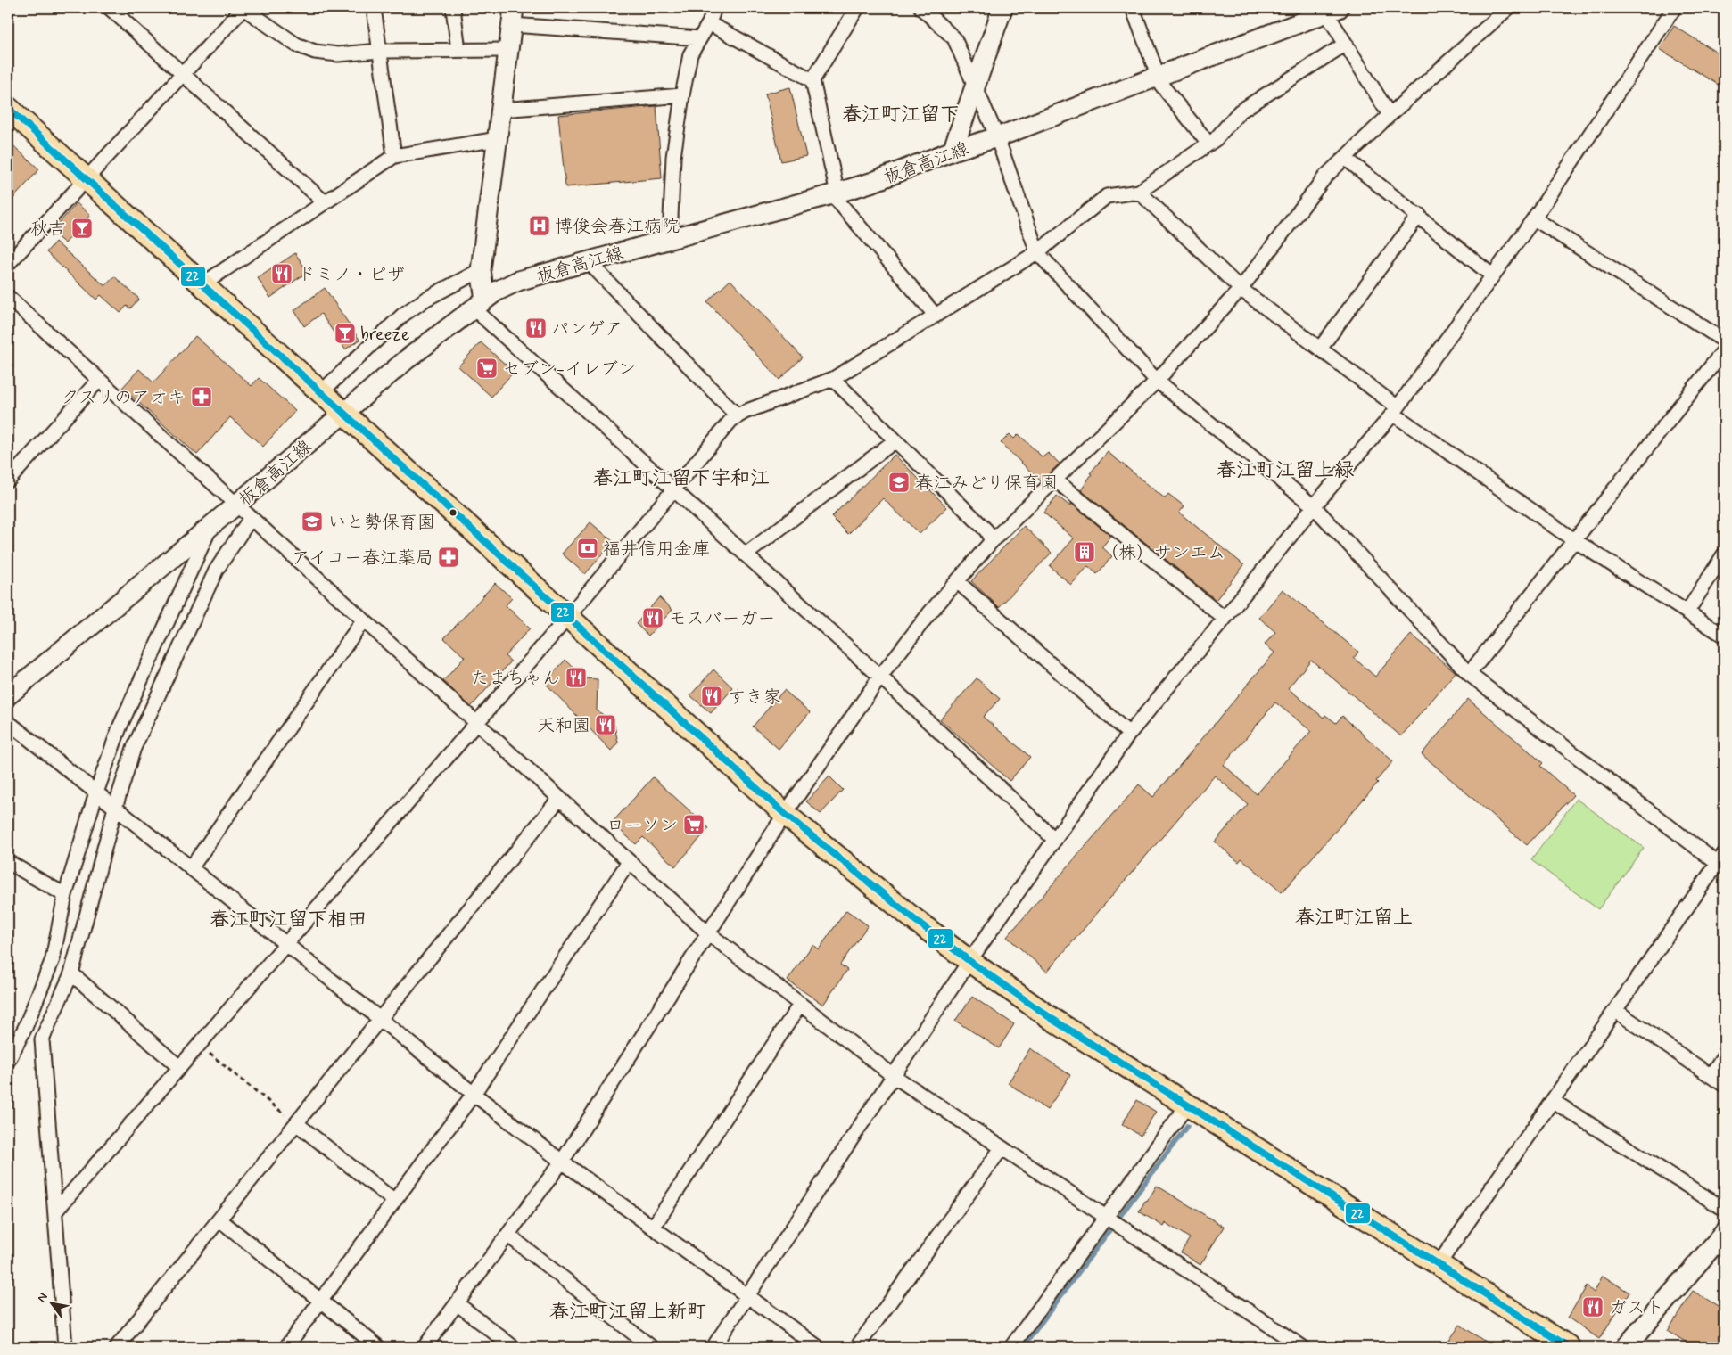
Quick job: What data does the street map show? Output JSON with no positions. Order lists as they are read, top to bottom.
{
  "streets": {
    "main road": ["板倉高江線"]
  },
  "districts": [
    "春江町江留下",
    "春江町江留上緑",
    "春江町江留下宇和江",
    "春江町江留上",
    "春江町江留下相田",
    "春江町江留上新町"
  ],
  "places": {
    "hospital": ["博俊会春江病院"],
    "bar": ["秋吉", "breeze"],
    "restaurant": [
      "ドミノ・ピザ",
      "パンゲア",
      "モスバーガー",
      "たまちゃん",
      "すき家",
      "天和園",
      "ガスト"
    ],
    "supermarket": ["セブン-イレブン", "ローソン"],
    "pharmacy": ["クスリのアオキ", "アイコー春江薬局"],
    "school or university": ["春江みどり保育園", "いと勢保育園"],
    "bank": ["福井信用金庫"],
    "building": ["（株）サンエム"]
  },
  "lines": ["transit line 22"],
  "north": "top left"
}
